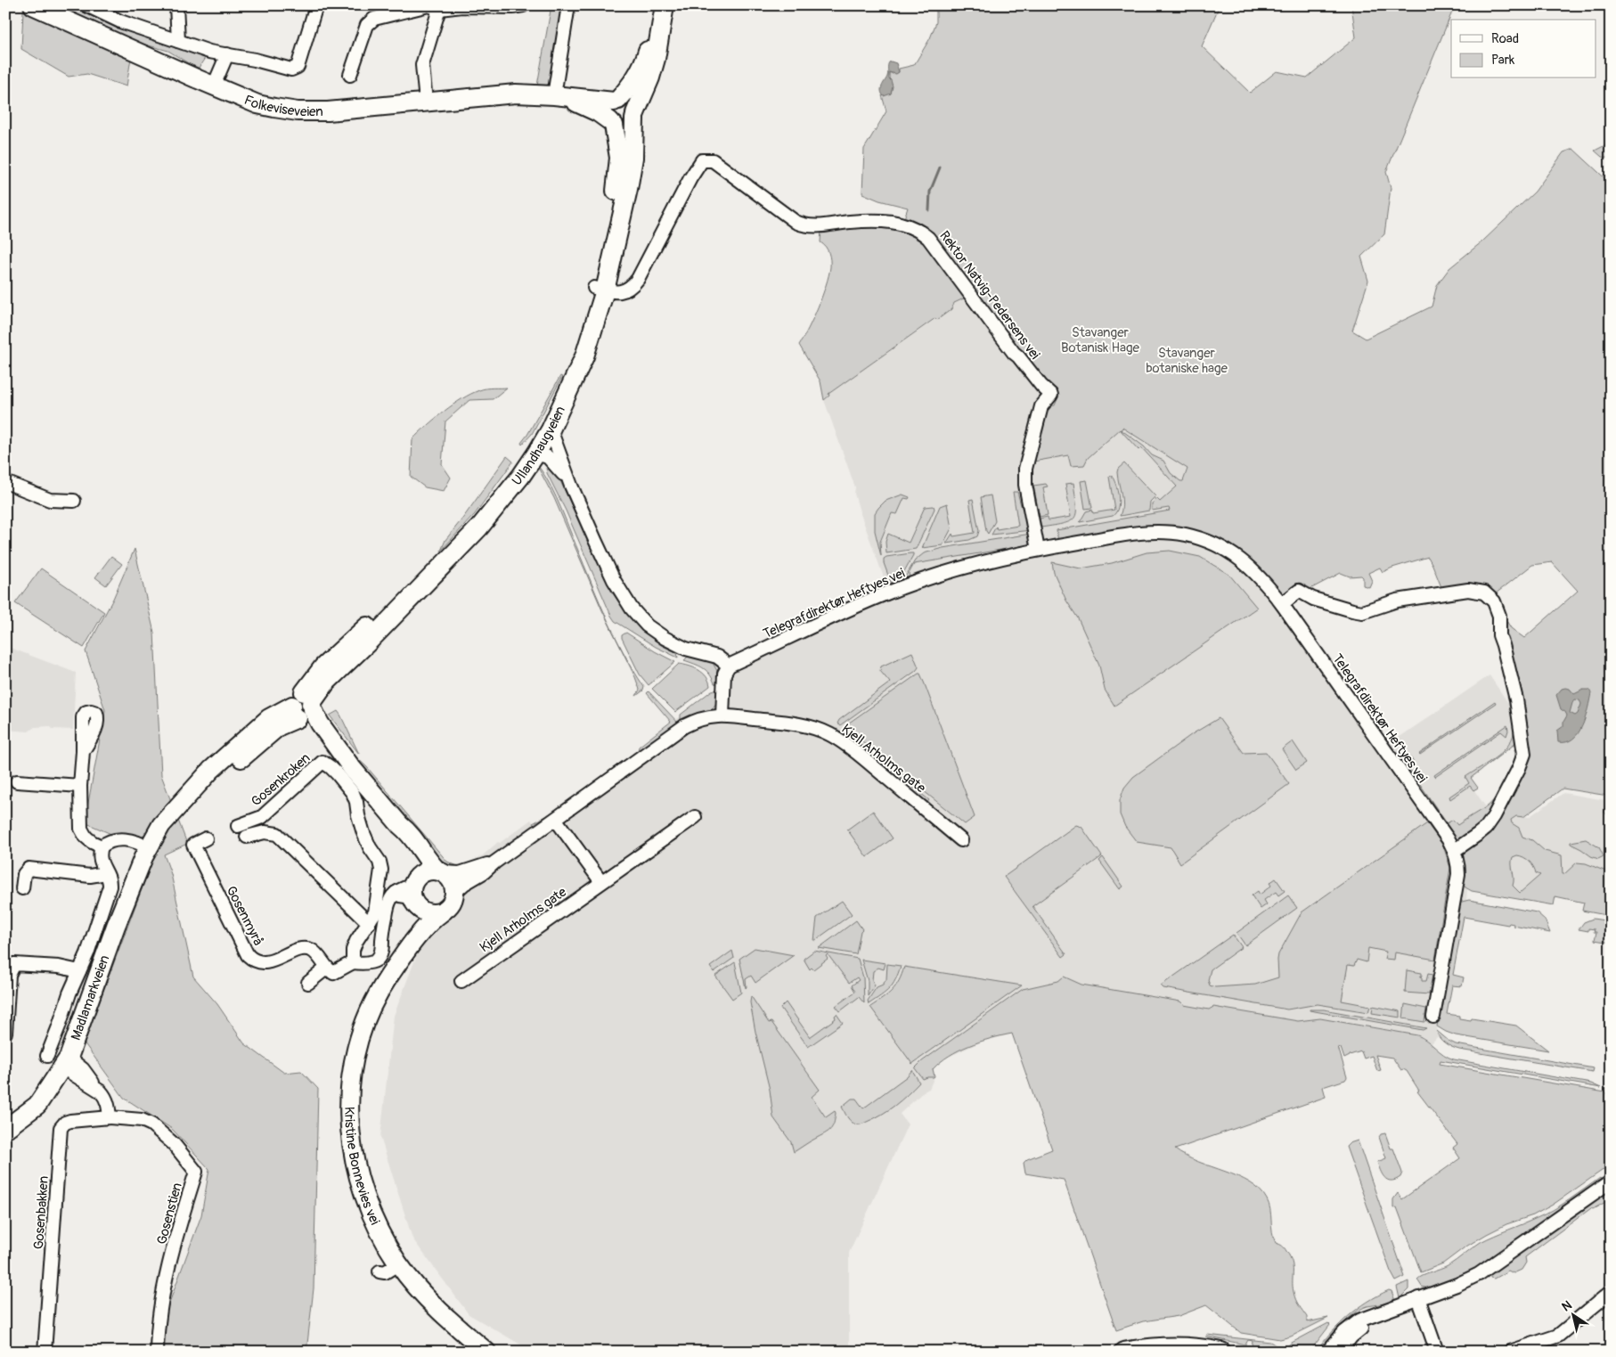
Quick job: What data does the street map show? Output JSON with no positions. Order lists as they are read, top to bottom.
{
  "streets": {
    "main road": [
      "Folkeviseveien",
      "Ullandhaugveien",
      "Madlamarkveien",
      "Kristine Bonnevies vei"
    ],
    "street": [
      "Rektor Natvig-Pedersens vei",
      "Telegrafdirektør Heftyes vei",
      "Kjell Arholms gate",
      "Gosenkroken",
      "Gosenmyrå",
      "Gosenbakken",
      "Gosenstien"
    ]
  },
  "crossings": [
    ["Folkeviseveien", "Ullandhaugveien"],
    ["Rektor Natvig-Pedersens vei", "Ullandhaugveien"],
    ["Rektor Natvig-Pedersens vei", "Telegrafdirektør Heftyes vei"],
    ["Ullandhaugveien", "Madlamarkveien"],
    ["Ullandhaugveien", "Kristine Bonnevies vei"],
    ["Kjell Arholms gate", "Kristine Bonnevies vei"],
    ["Madlamarkveien", "Kristine Bonnevies vei"],
    ["Gosenbakken", "Gosenstien"]
  ],
  "parks": ["Stavanger Botanisk Hage", "Stavanger botaniske hage"],
  "legend": ["Road", "Park"],
  "north": "top left"
}
